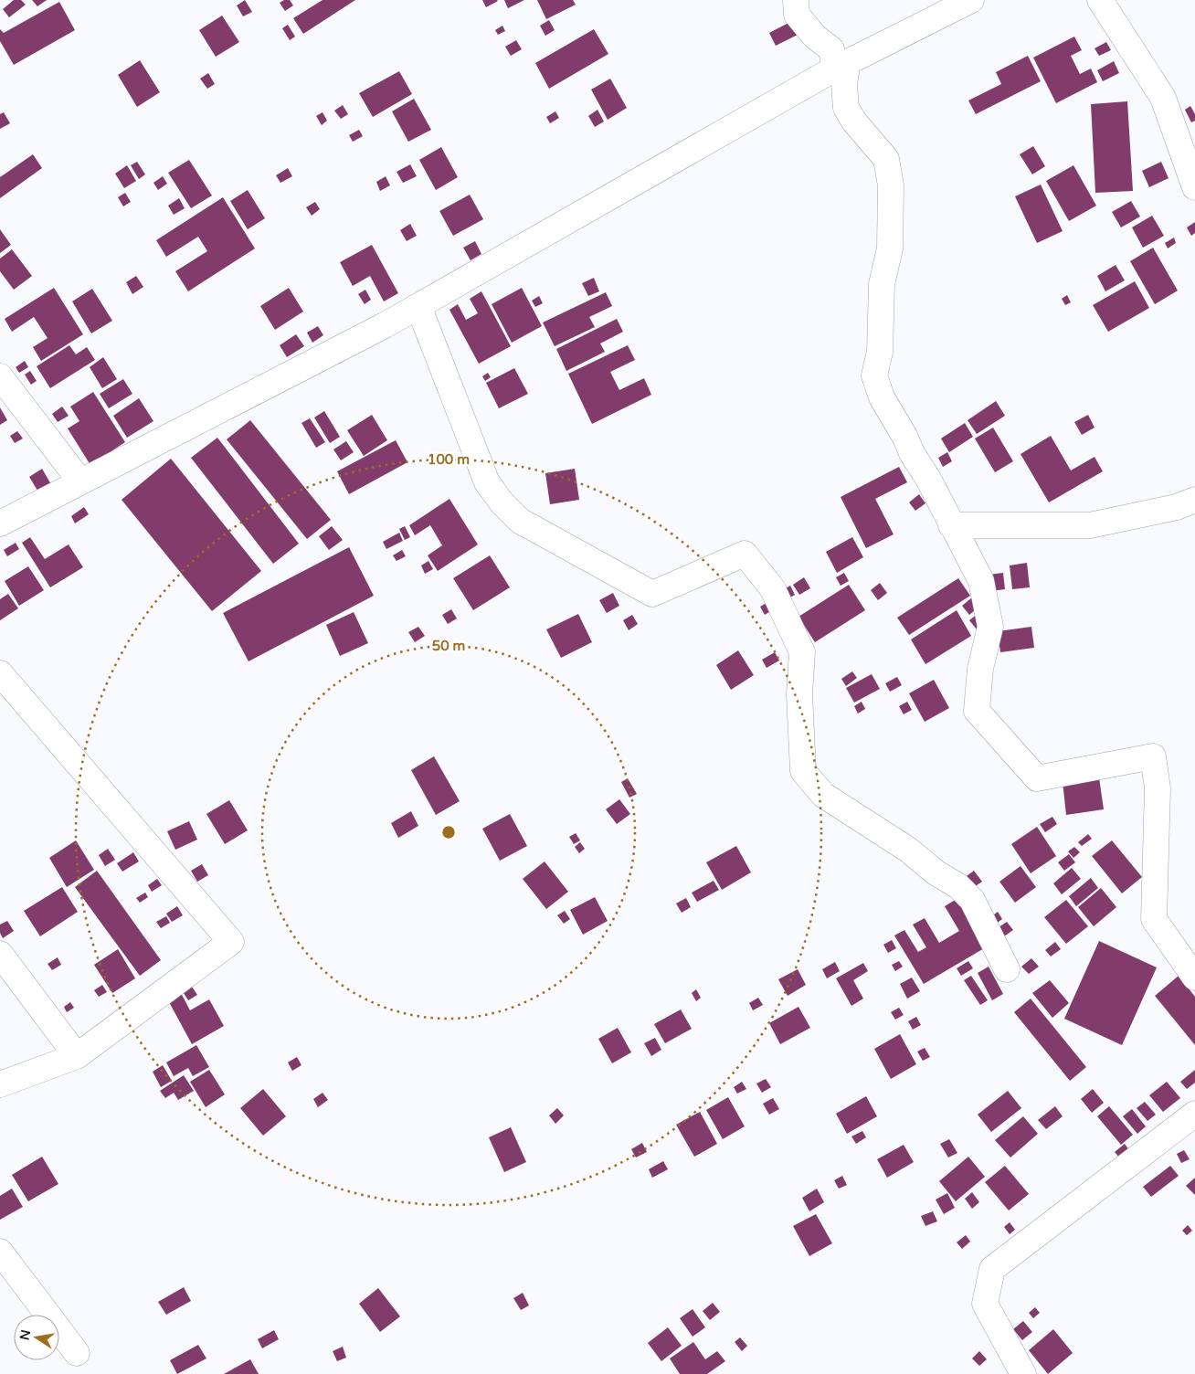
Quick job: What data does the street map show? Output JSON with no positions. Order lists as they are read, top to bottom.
{
  "north": "left",
  "rings": ["100 m", "50 m"]
}
